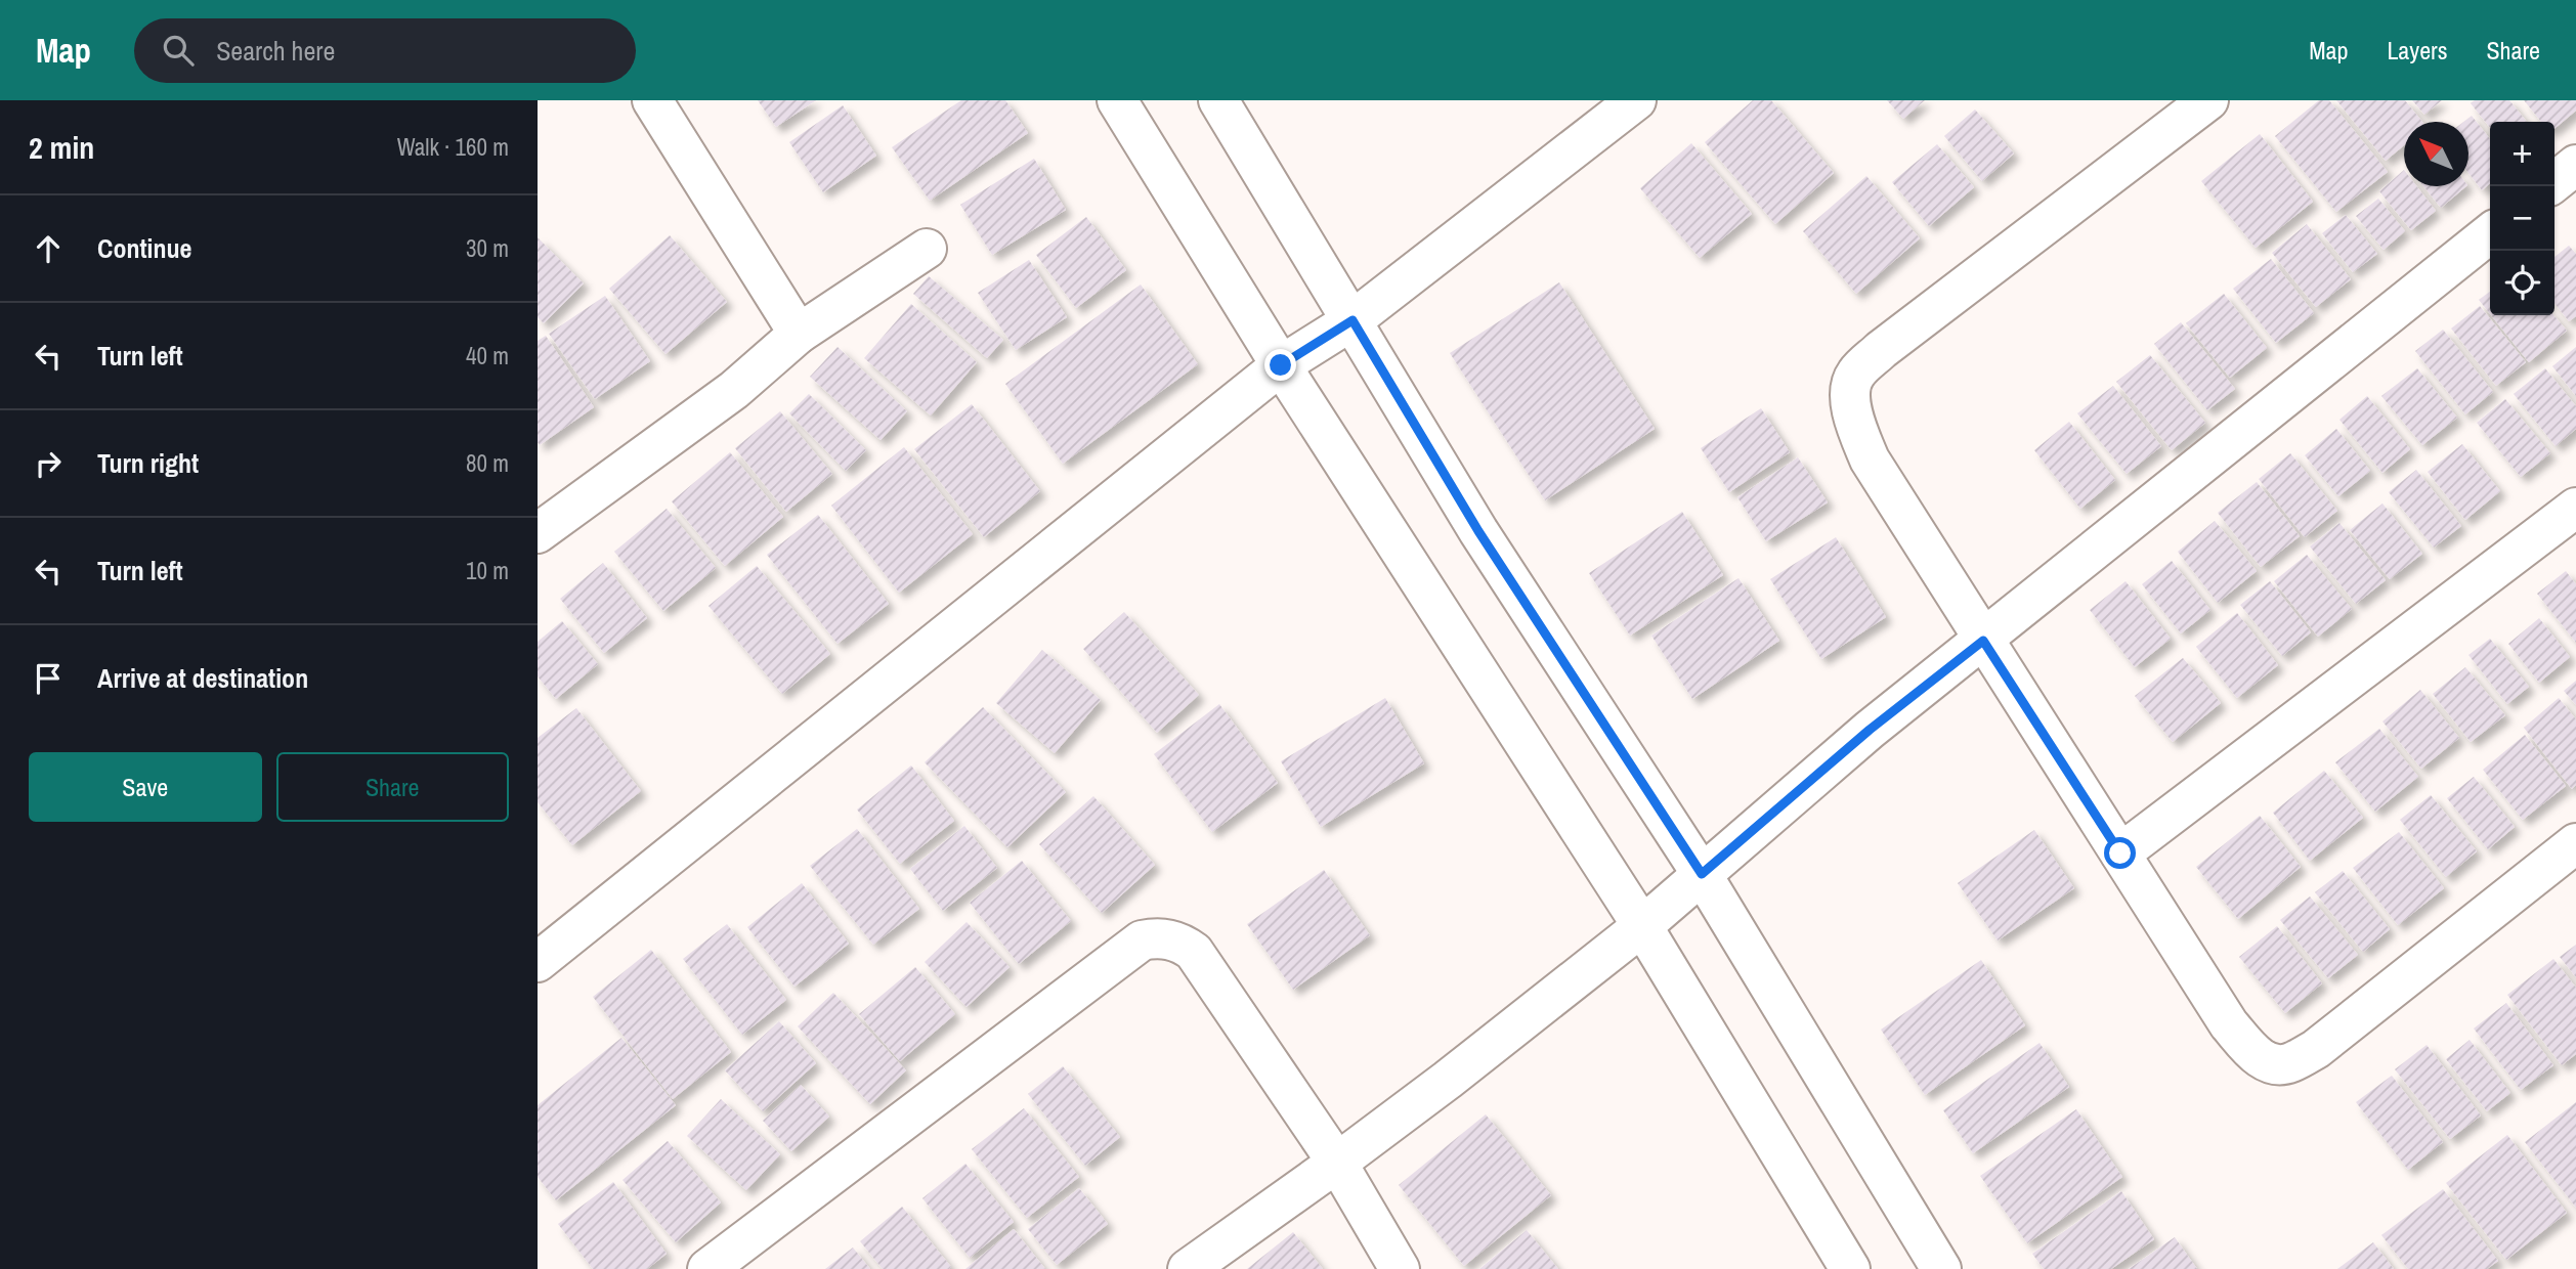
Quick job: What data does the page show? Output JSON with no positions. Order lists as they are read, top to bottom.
{
  "north": "top left",
  "page": {
    "header": "Map",
    "search": "Search here",
    "nav": ["Map", "Layers", "Share"],
    "heading": ["2 min", "Walk · 160 m"],
    "map_buttons": ["+", "−"],
    "list": [
      ["Continue", "30 m"],
      ["Turn left", "40 m"],
      ["Turn right", "80 m"],
      ["Turn left", "10 m"],
      "Arrive at destination"
    ],
    "buttons": ["Save", "Share"]
  }
}
